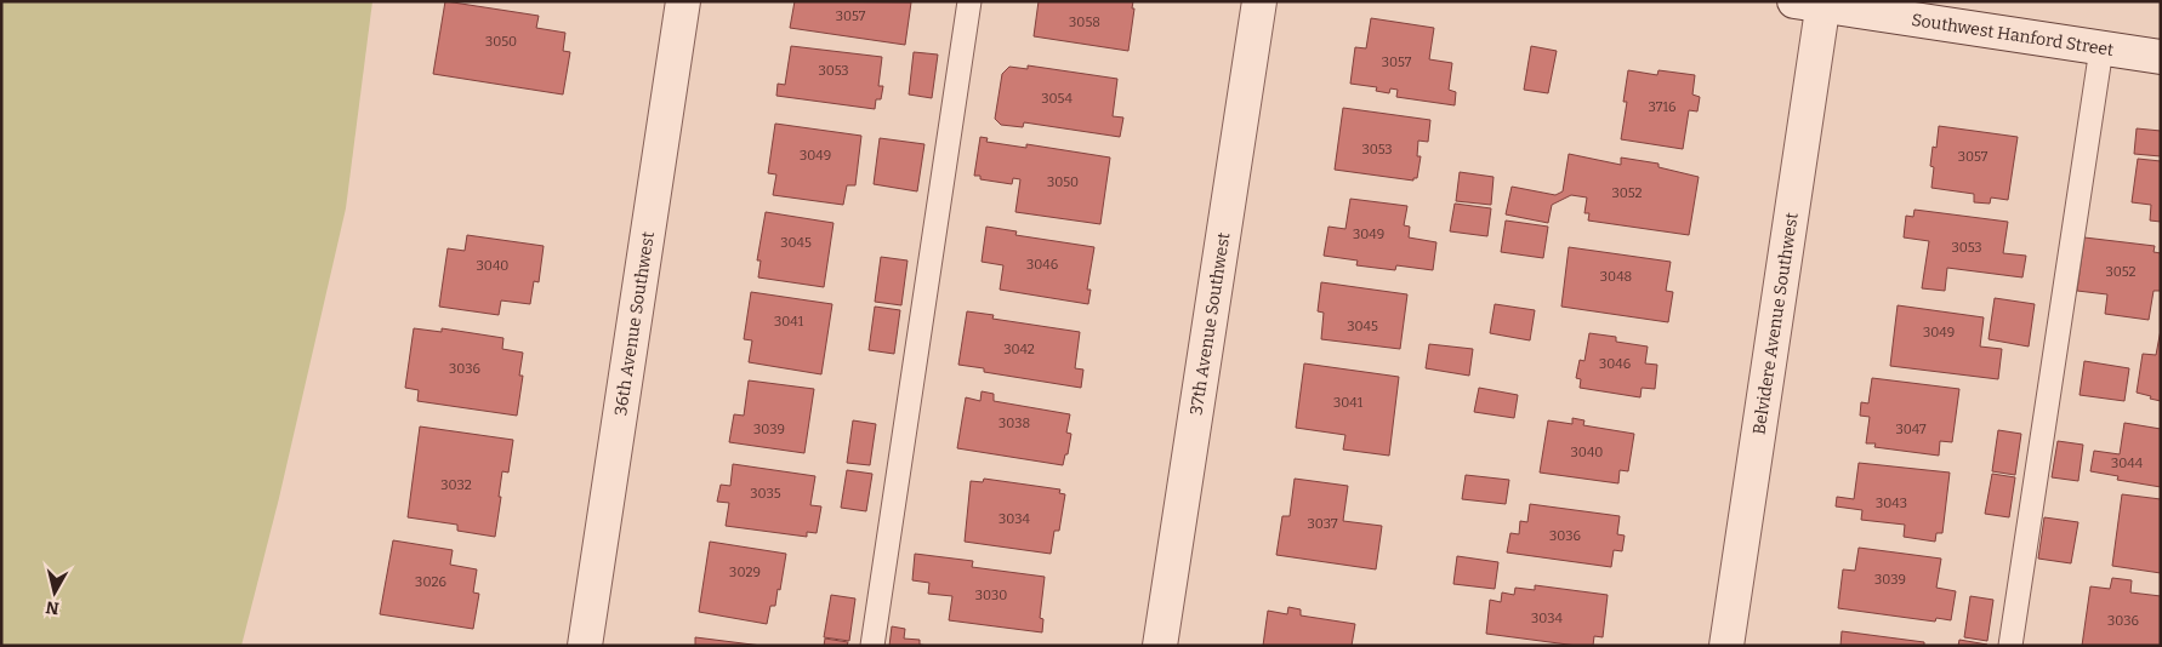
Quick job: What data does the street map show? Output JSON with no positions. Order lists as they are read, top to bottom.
{
  "streets": {
    "street": [
      "Southwest Hanford Street",
      "36th Avenue Southwest",
      "37th Avenue Southwest",
      "Belvidere Avenue Southwest"
    ]
  },
  "crossings": [
    ["Southwest Hanford Street", "Belvidere Avenue Southwest"]
  ],
  "house_numbers": [
    "3057",
    "3058",
    "3050",
    "3057",
    "3053",
    "3054",
    "3716",
    "3053",
    "3049",
    "3057",
    "3050",
    "3052",
    "3049",
    "3045",
    "3053",
    "3046",
    "3040",
    "3052",
    "3048",
    "3041",
    "3045",
    "3049",
    "3042",
    "3046",
    "3036",
    "3041",
    "3038",
    "3039",
    "3047",
    "3040",
    "3044",
    "3032",
    "3035",
    "3043",
    "3034",
    "3037",
    "3036",
    "3029",
    "3039",
    "3026",
    "3030",
    "3034",
    "3036"
  ],
  "north": "bottom"
}
